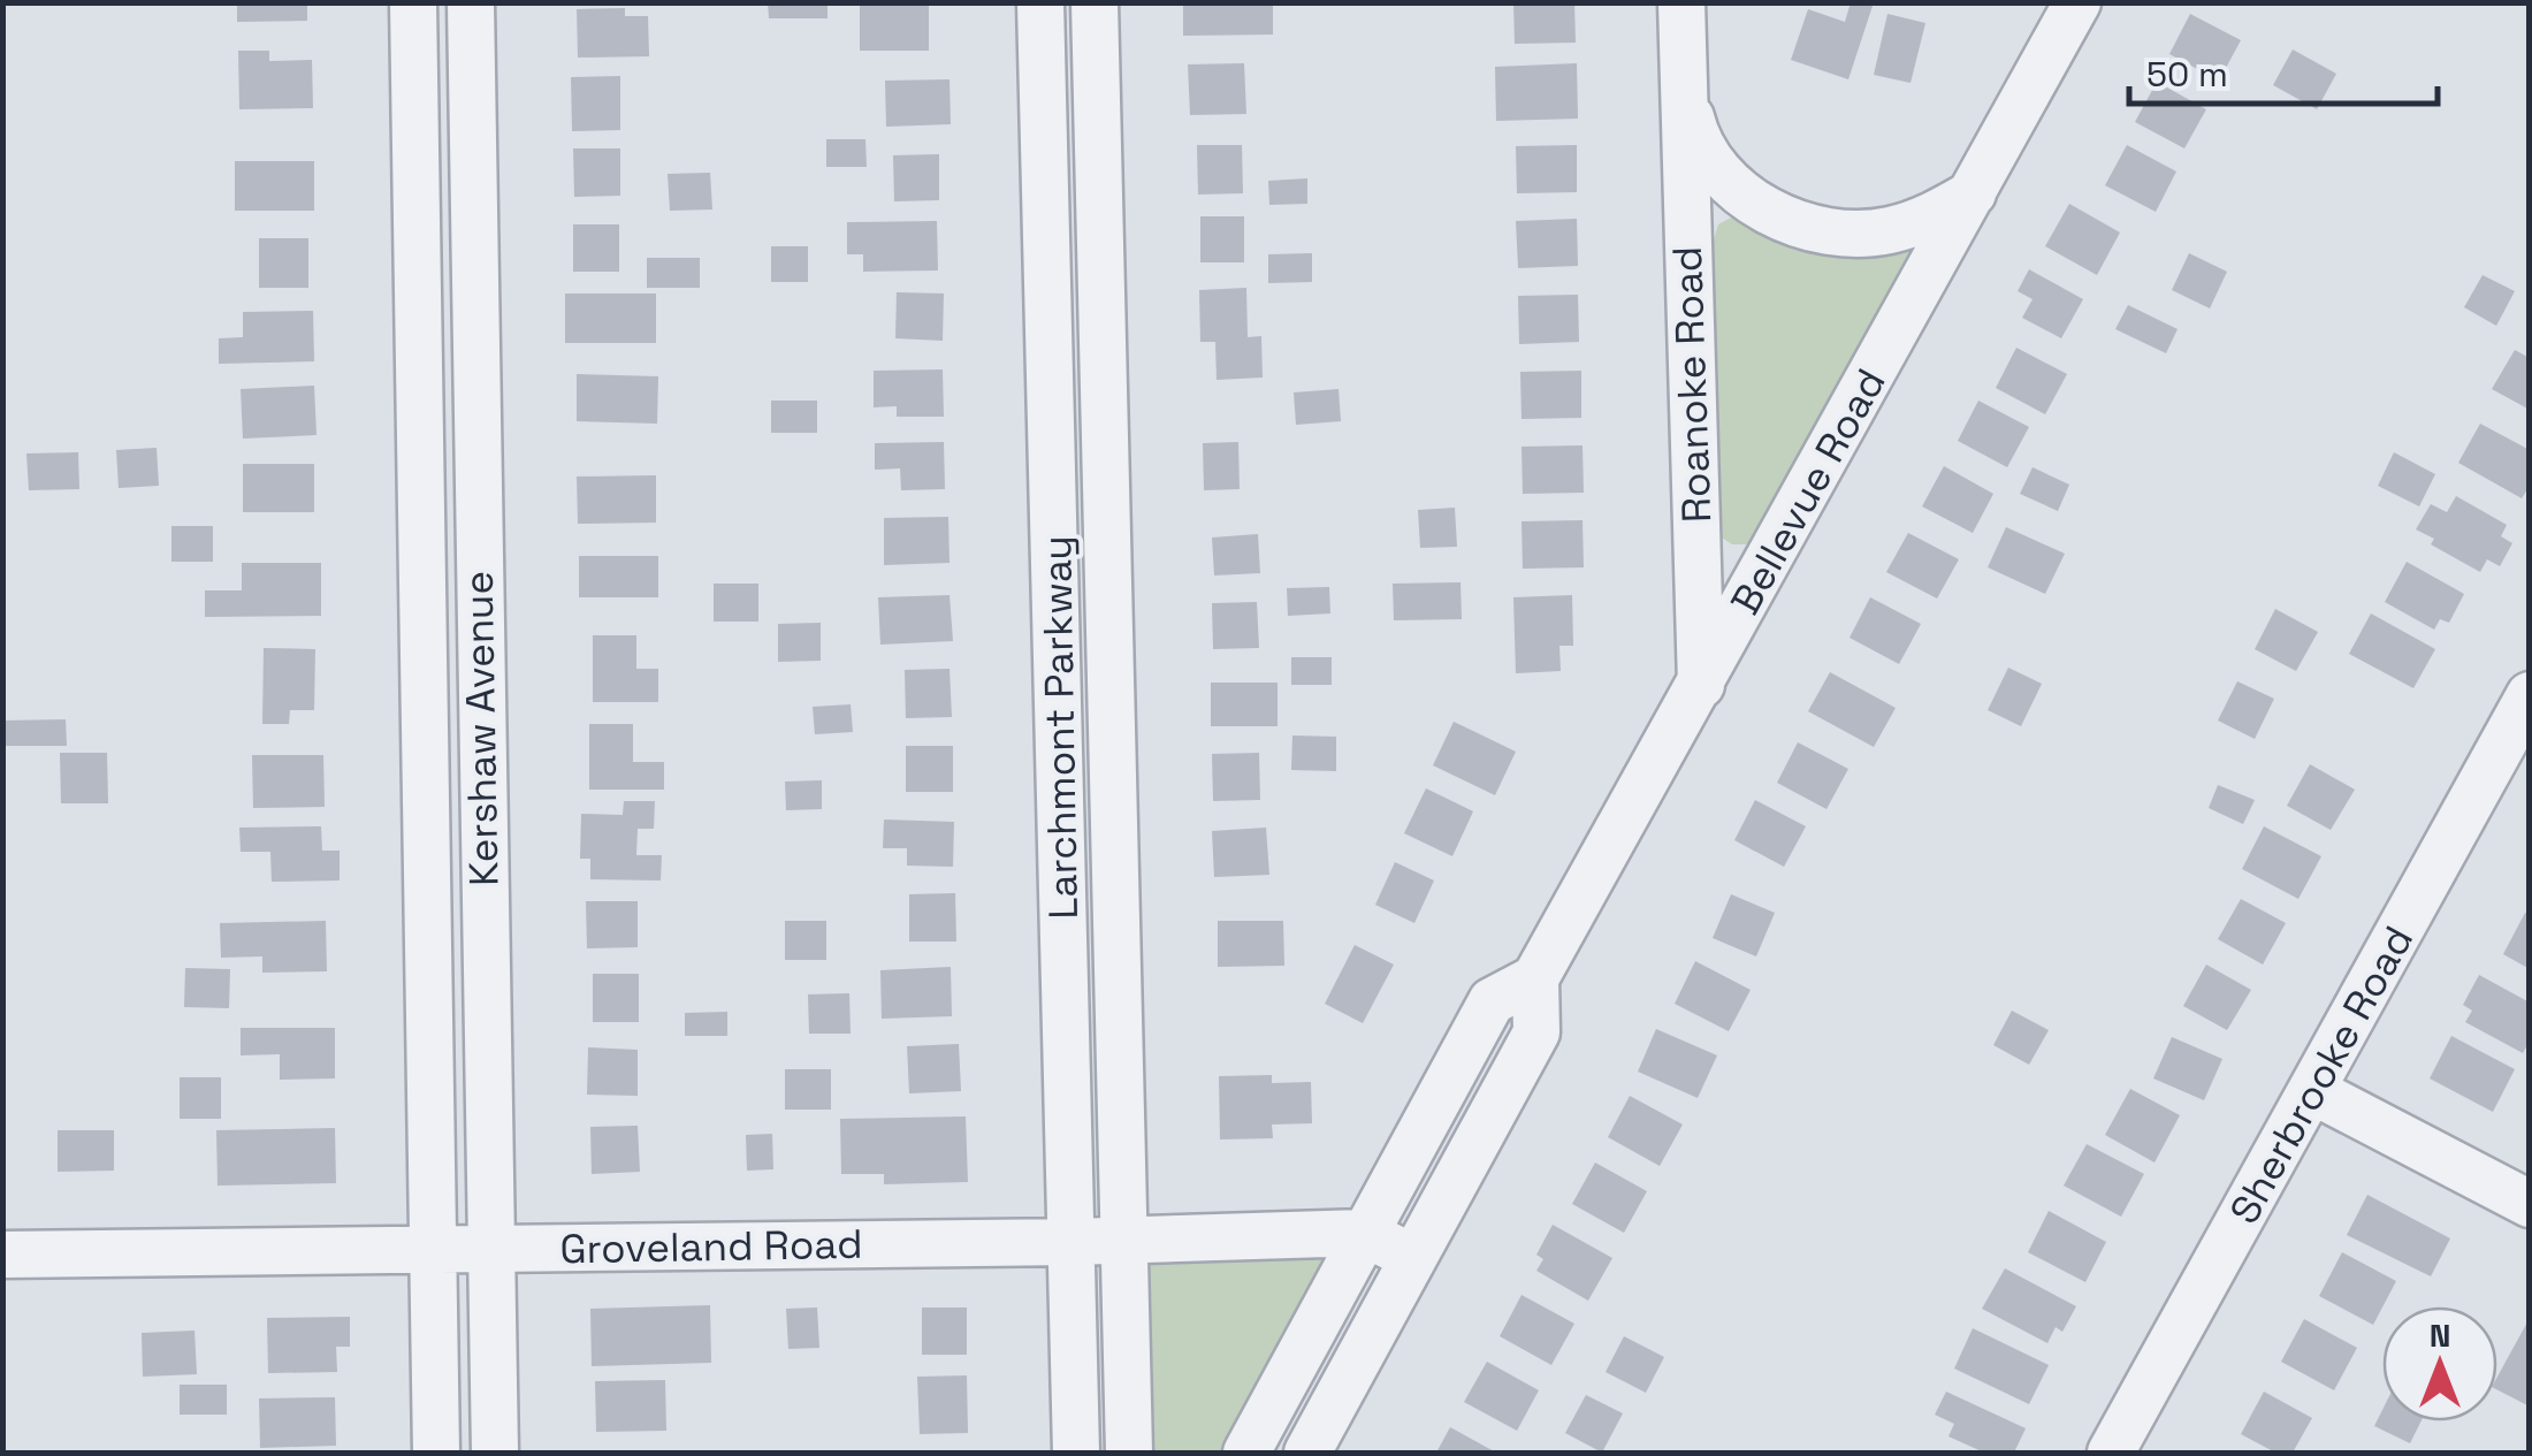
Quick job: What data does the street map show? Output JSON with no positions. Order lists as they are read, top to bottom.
{
  "streets": {
    "street": [
      "Roanoke Road",
      "Bellevue Road",
      "Larchmont Parkway",
      "Kershaw Avenue",
      "Sherbrooke Road",
      "Groveland Road"
    ]
  },
  "crossings": [
    ["Roanoke Road", "Bellevue Road"],
    ["Bellevue Road", "Groveland Road"],
    ["Larchmont Parkway", "Groveland Road"],
    ["Kershaw Avenue", "Groveland Road"]
  ],
  "scale_bar": "50 m",
  "north": "top"
}
